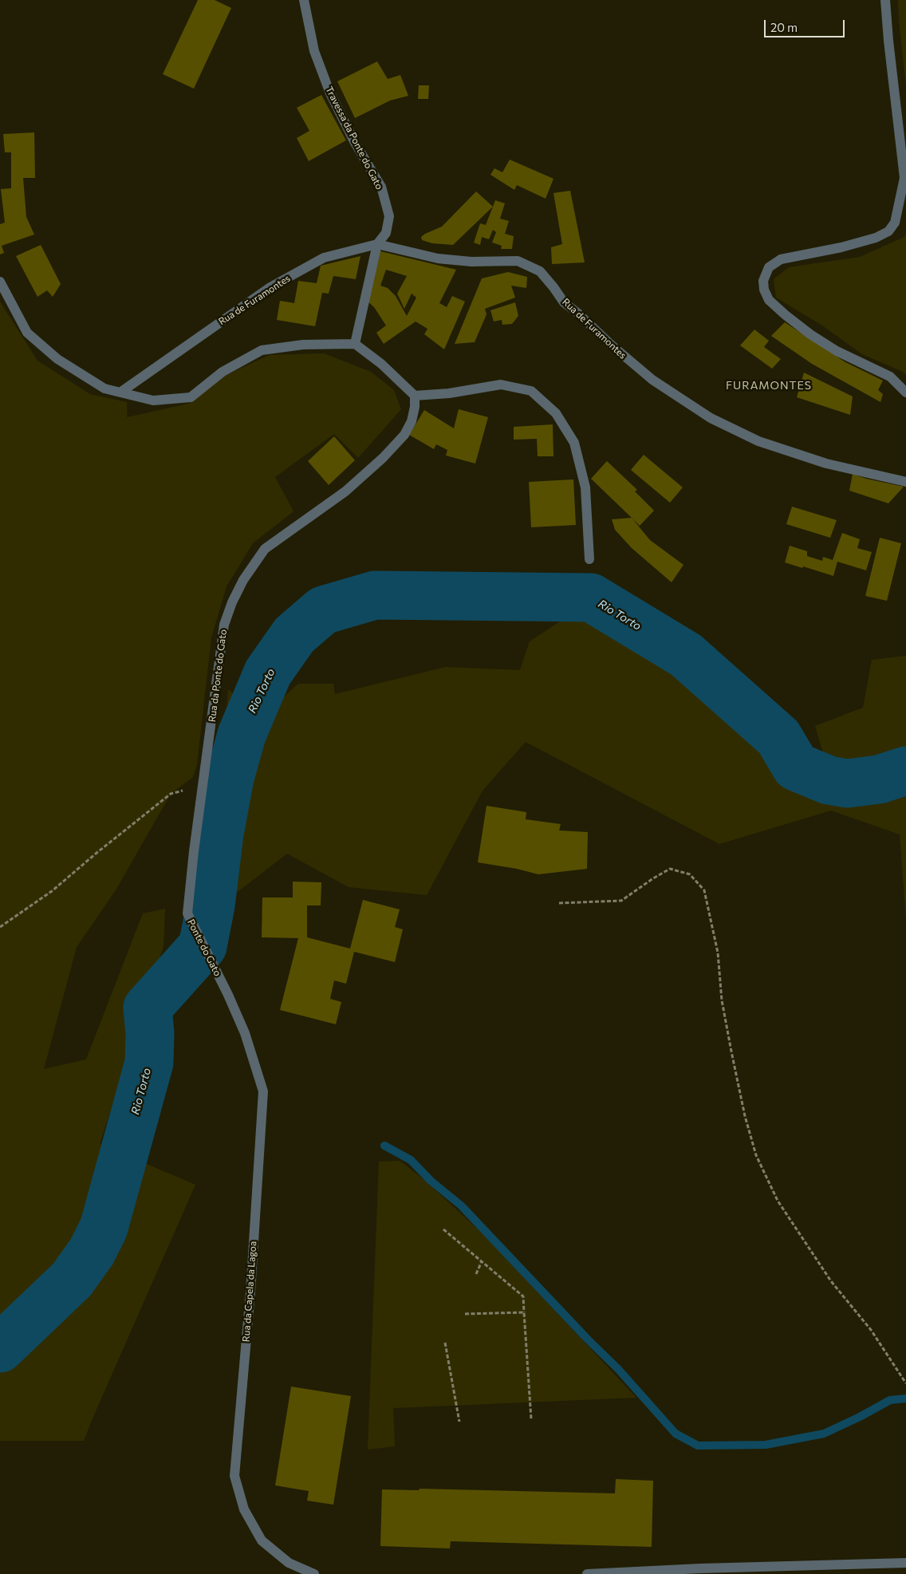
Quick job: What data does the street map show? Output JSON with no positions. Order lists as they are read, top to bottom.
{
  "streets": {
    "street": [
      "Travessa da Ponte do Gato",
      "Rua de Furamontes",
      "Rua da Ponte do Gato",
      "Ponte do Gato",
      "Rua da Capela da Lagoa"
    ]
  },
  "crossings": [
    ["Travessa da Ponte do Gato", "Rua de Furamontes"],
    ["Rua da Ponte do Gato", "Ponte do Gato"],
    ["Ponte do Gato", "Rua da Capela da Lagoa"]
  ],
  "districts": ["FURAMONTES"],
  "water": ["Rio Torto"],
  "scale_bar": "20 m"
}
